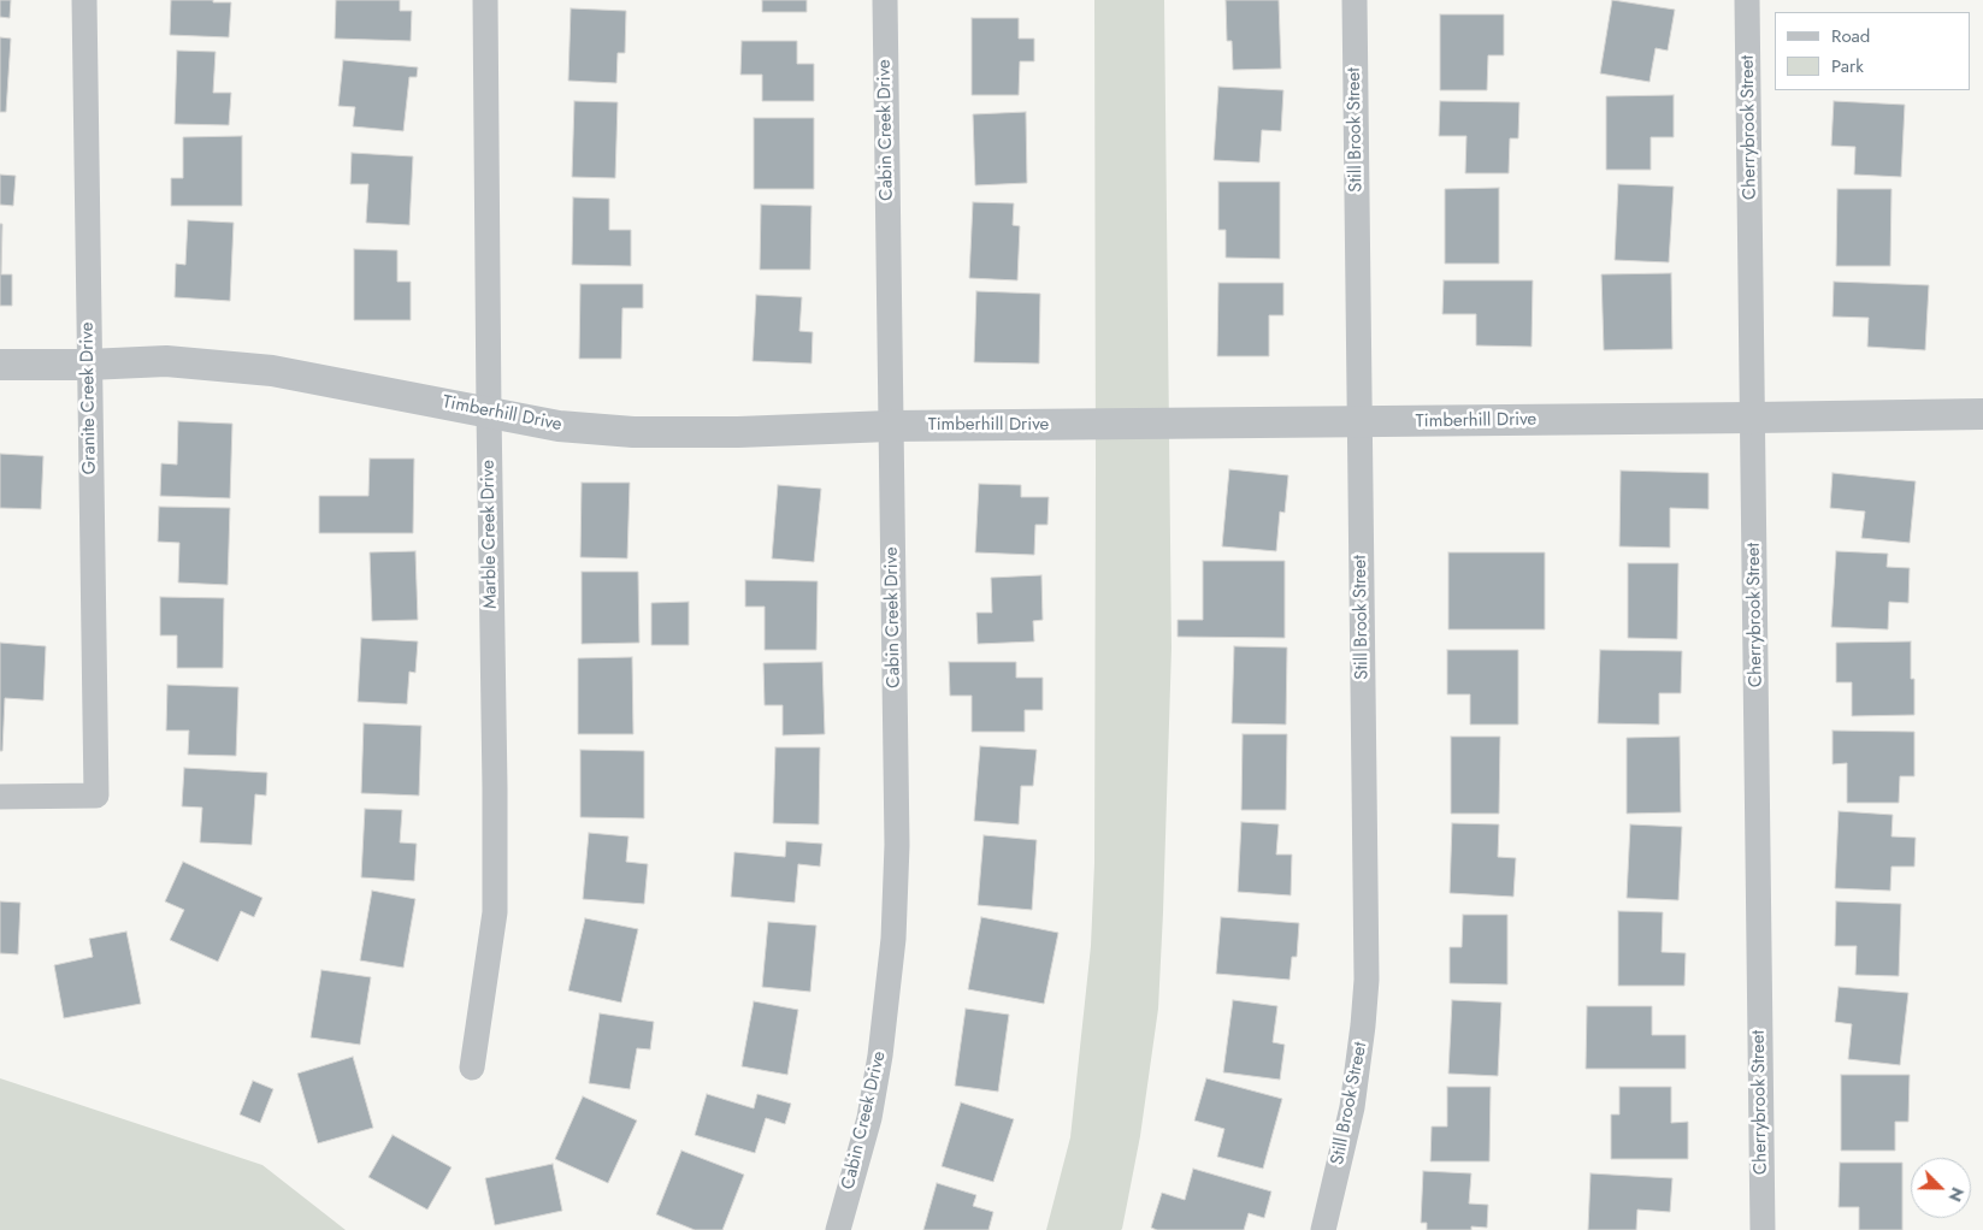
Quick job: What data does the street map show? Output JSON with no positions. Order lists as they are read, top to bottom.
{
  "streets": {
    "street": [
      "Cherrybrook Street",
      "Cabin Creek Drive",
      "Still Brook Street",
      "Granite Creek Drive",
      "Timberhill Drive",
      "Marble Creek Drive"
    ]
  },
  "crossings": [
    ["Cherrybrook Street", "Timberhill Drive"],
    ["Cabin Creek Drive", "Timberhill Drive"],
    ["Still Brook Street", "Timberhill Drive"],
    ["Granite Creek Drive", "Timberhill Drive"],
    ["Timberhill Drive", "Marble Creek Drive"]
  ],
  "legend": ["Road", "Park"],
  "north": "bottom right"
}
